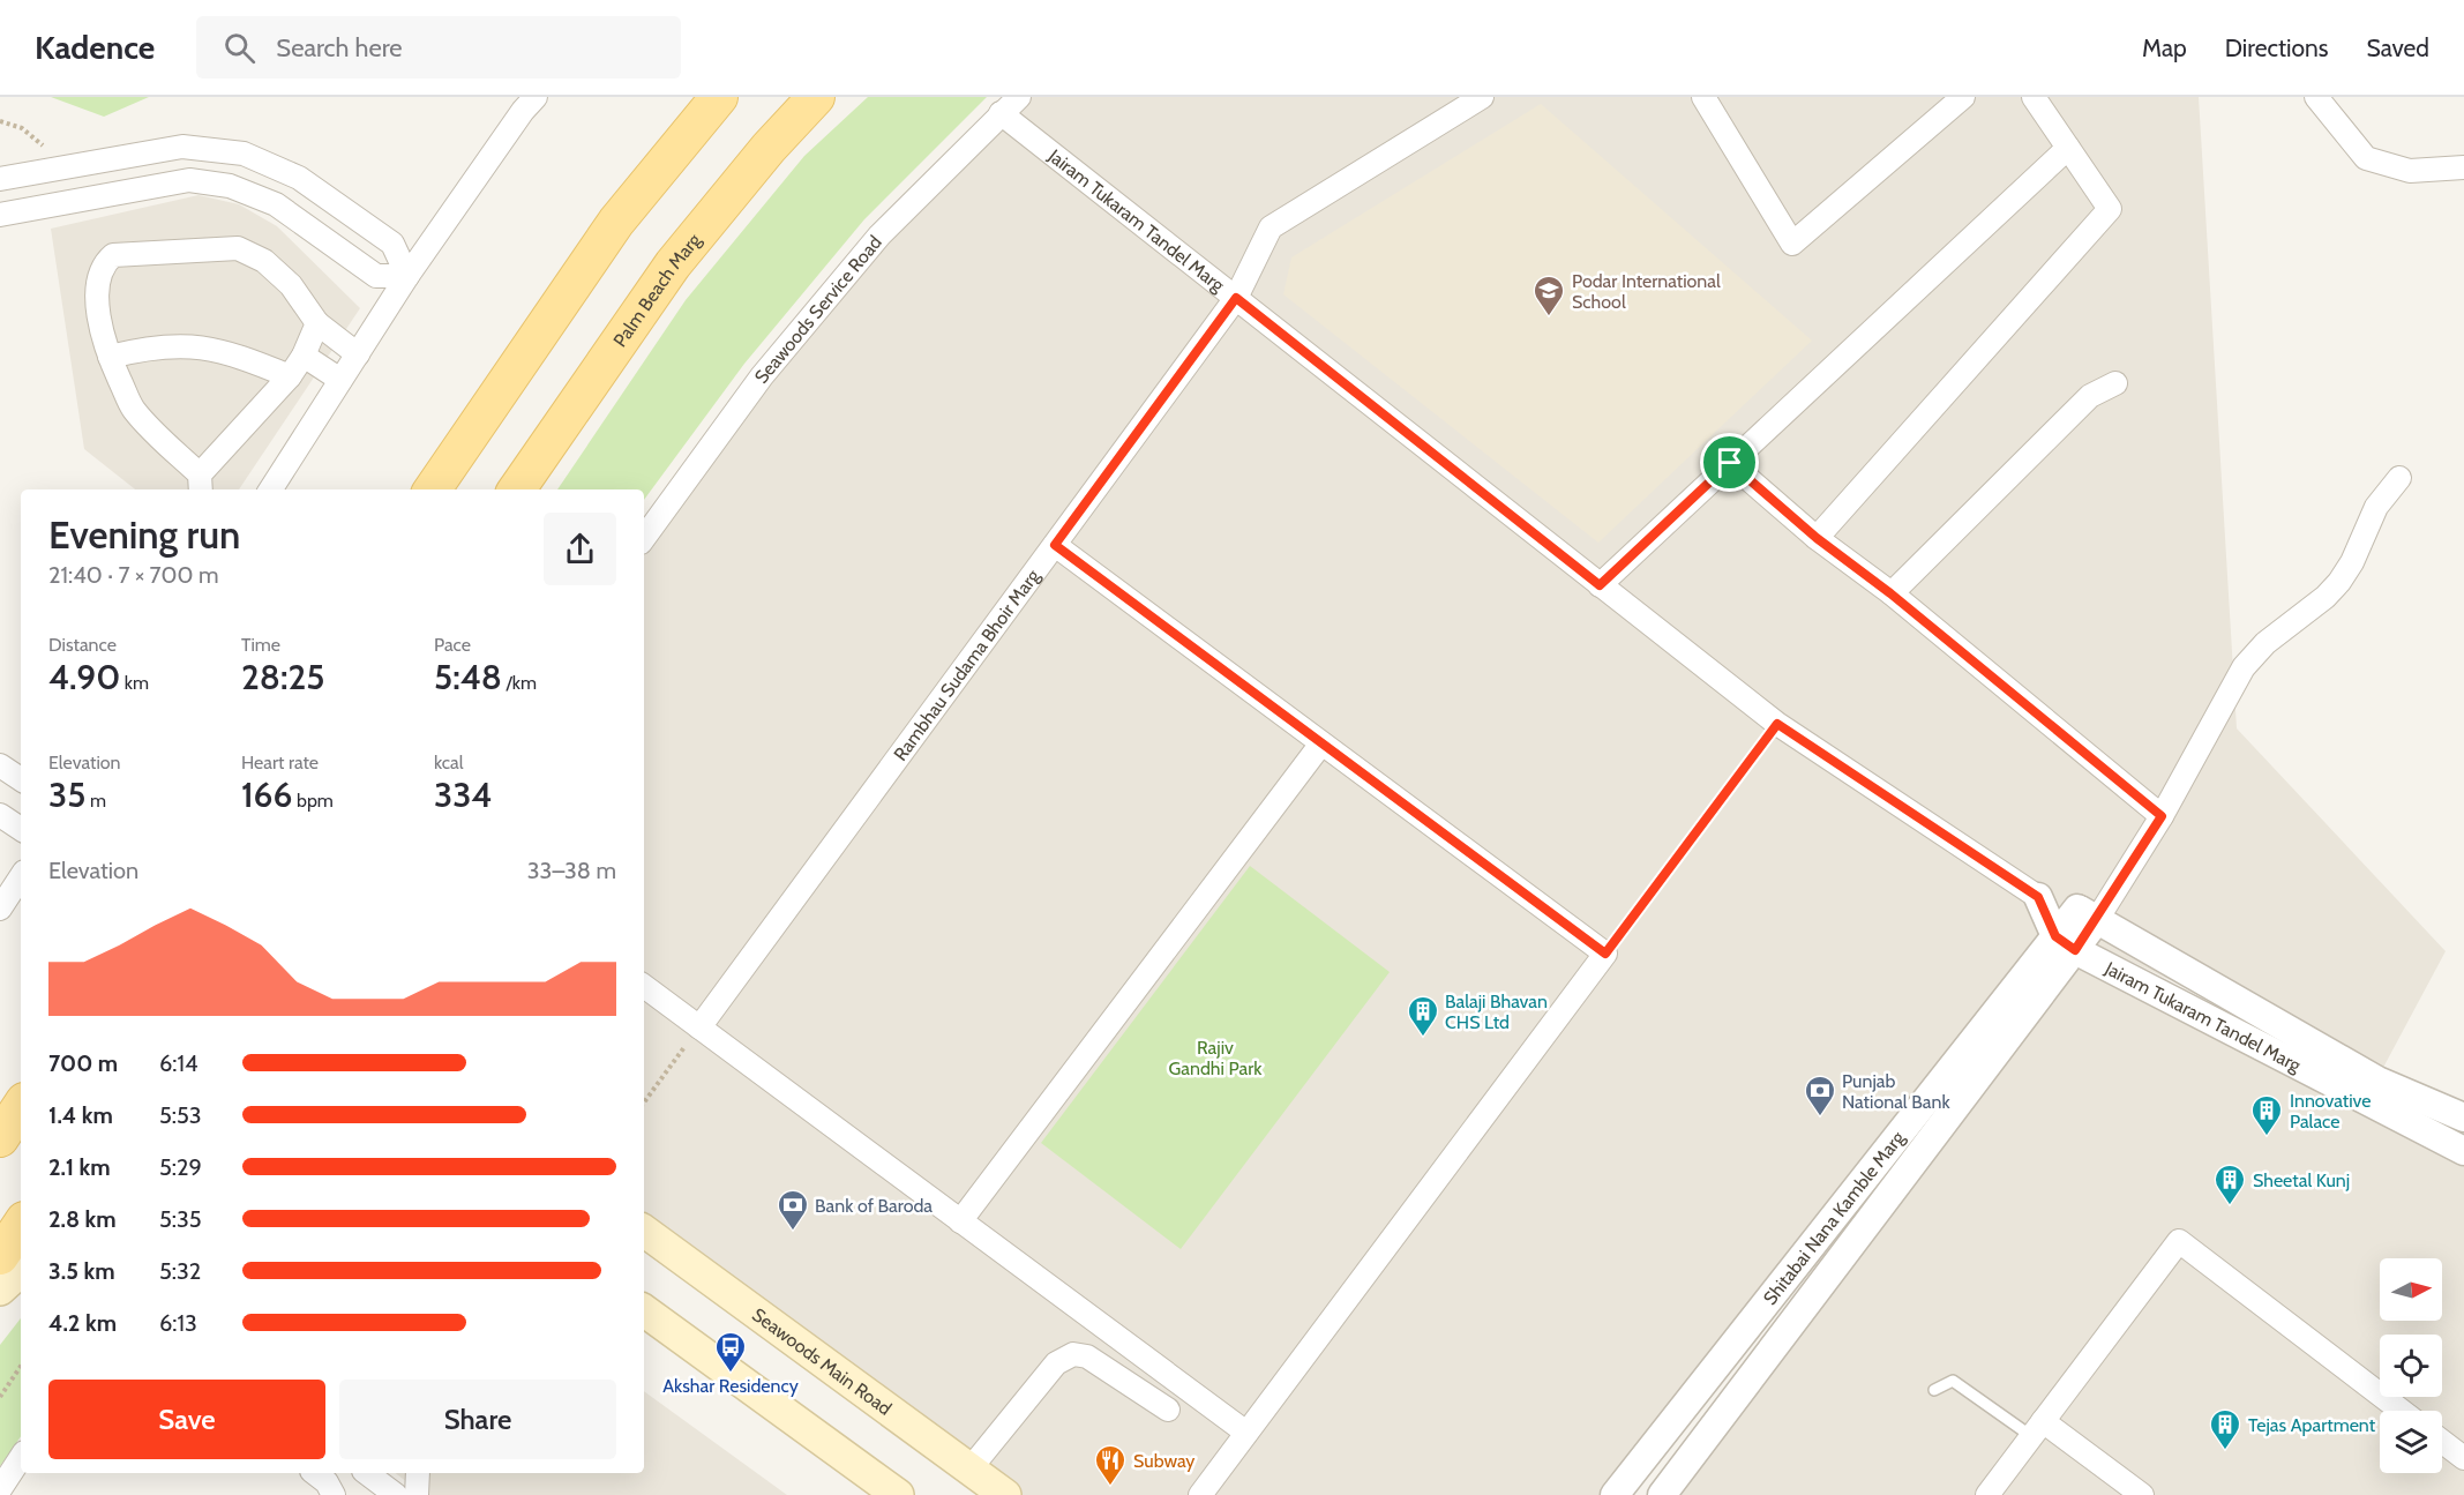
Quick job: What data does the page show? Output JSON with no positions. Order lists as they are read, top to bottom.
{
  "streets": {
    "main road": ["Palm Beach Marg", "Seawoods Main Road"],
    "street": [
      "Jairam Tukaram Tandel Marg",
      "Seawoods Service Road",
      "Rambhau Sudama Bhoir Marg",
      "Shitabai Nana Kamble Marg"
    ]
  },
  "crossings": [
    ["Jairam Tukaram Tandel Marg", "Seawoods Service Road"],
    ["Jairam Tukaram Tandel Marg", "Rambhau Sudama Bhoir Marg"],
    ["Jairam Tukaram Tandel Marg", "Shitabai Nana Kamble Marg"]
  ],
  "parks": ["Rajiv Gandhi Park"],
  "places": {
    "school or university": ["Podar International School"],
    "building": [
      "Balaji Bhavan CHS Ltd",
      "Innovative Palace",
      "Sheetal Kunj",
      "Tejas Apartment"
    ],
    "bank": ["Punjab National Bank", "Bank of Baroda"],
    "bus stop": ["Akshar Residency"],
    "restaurant": ["Subway"]
  },
  "north": "right",
  "page": {
    "header": "Kadence",
    "search": "Search here",
    "nav": ["Map", "Directions", "Saved"],
    "heading": ["Evening run", "21:40 · 7 × 700 m"],
    "stats": [
      ["Distance", "4.90 km"],
      ["Time", "28:25"],
      ["Pace", "5:48 /km"],
      ["Elevation", "35 m"],
      ["Heart rate", "166 bpm"],
      ["kcal", "334"]
    ],
    "chart": ["Elevation", "33–38 m"],
    "list": [
      {
        "name": "700 m",
        "note": "6:14"
      },
      {
        "name": "1.4 km",
        "note": "5:53"
      },
      {
        "name": "2.1 km",
        "note": "5:29"
      },
      {
        "name": "2.8 km",
        "note": "5:35"
      },
      {
        "name": "3.5 km",
        "note": "5:32"
      },
      {
        "name": "4.2 km",
        "note": "6:13"
      }
    ],
    "buttons": ["Save", "Share"]
  }
}
